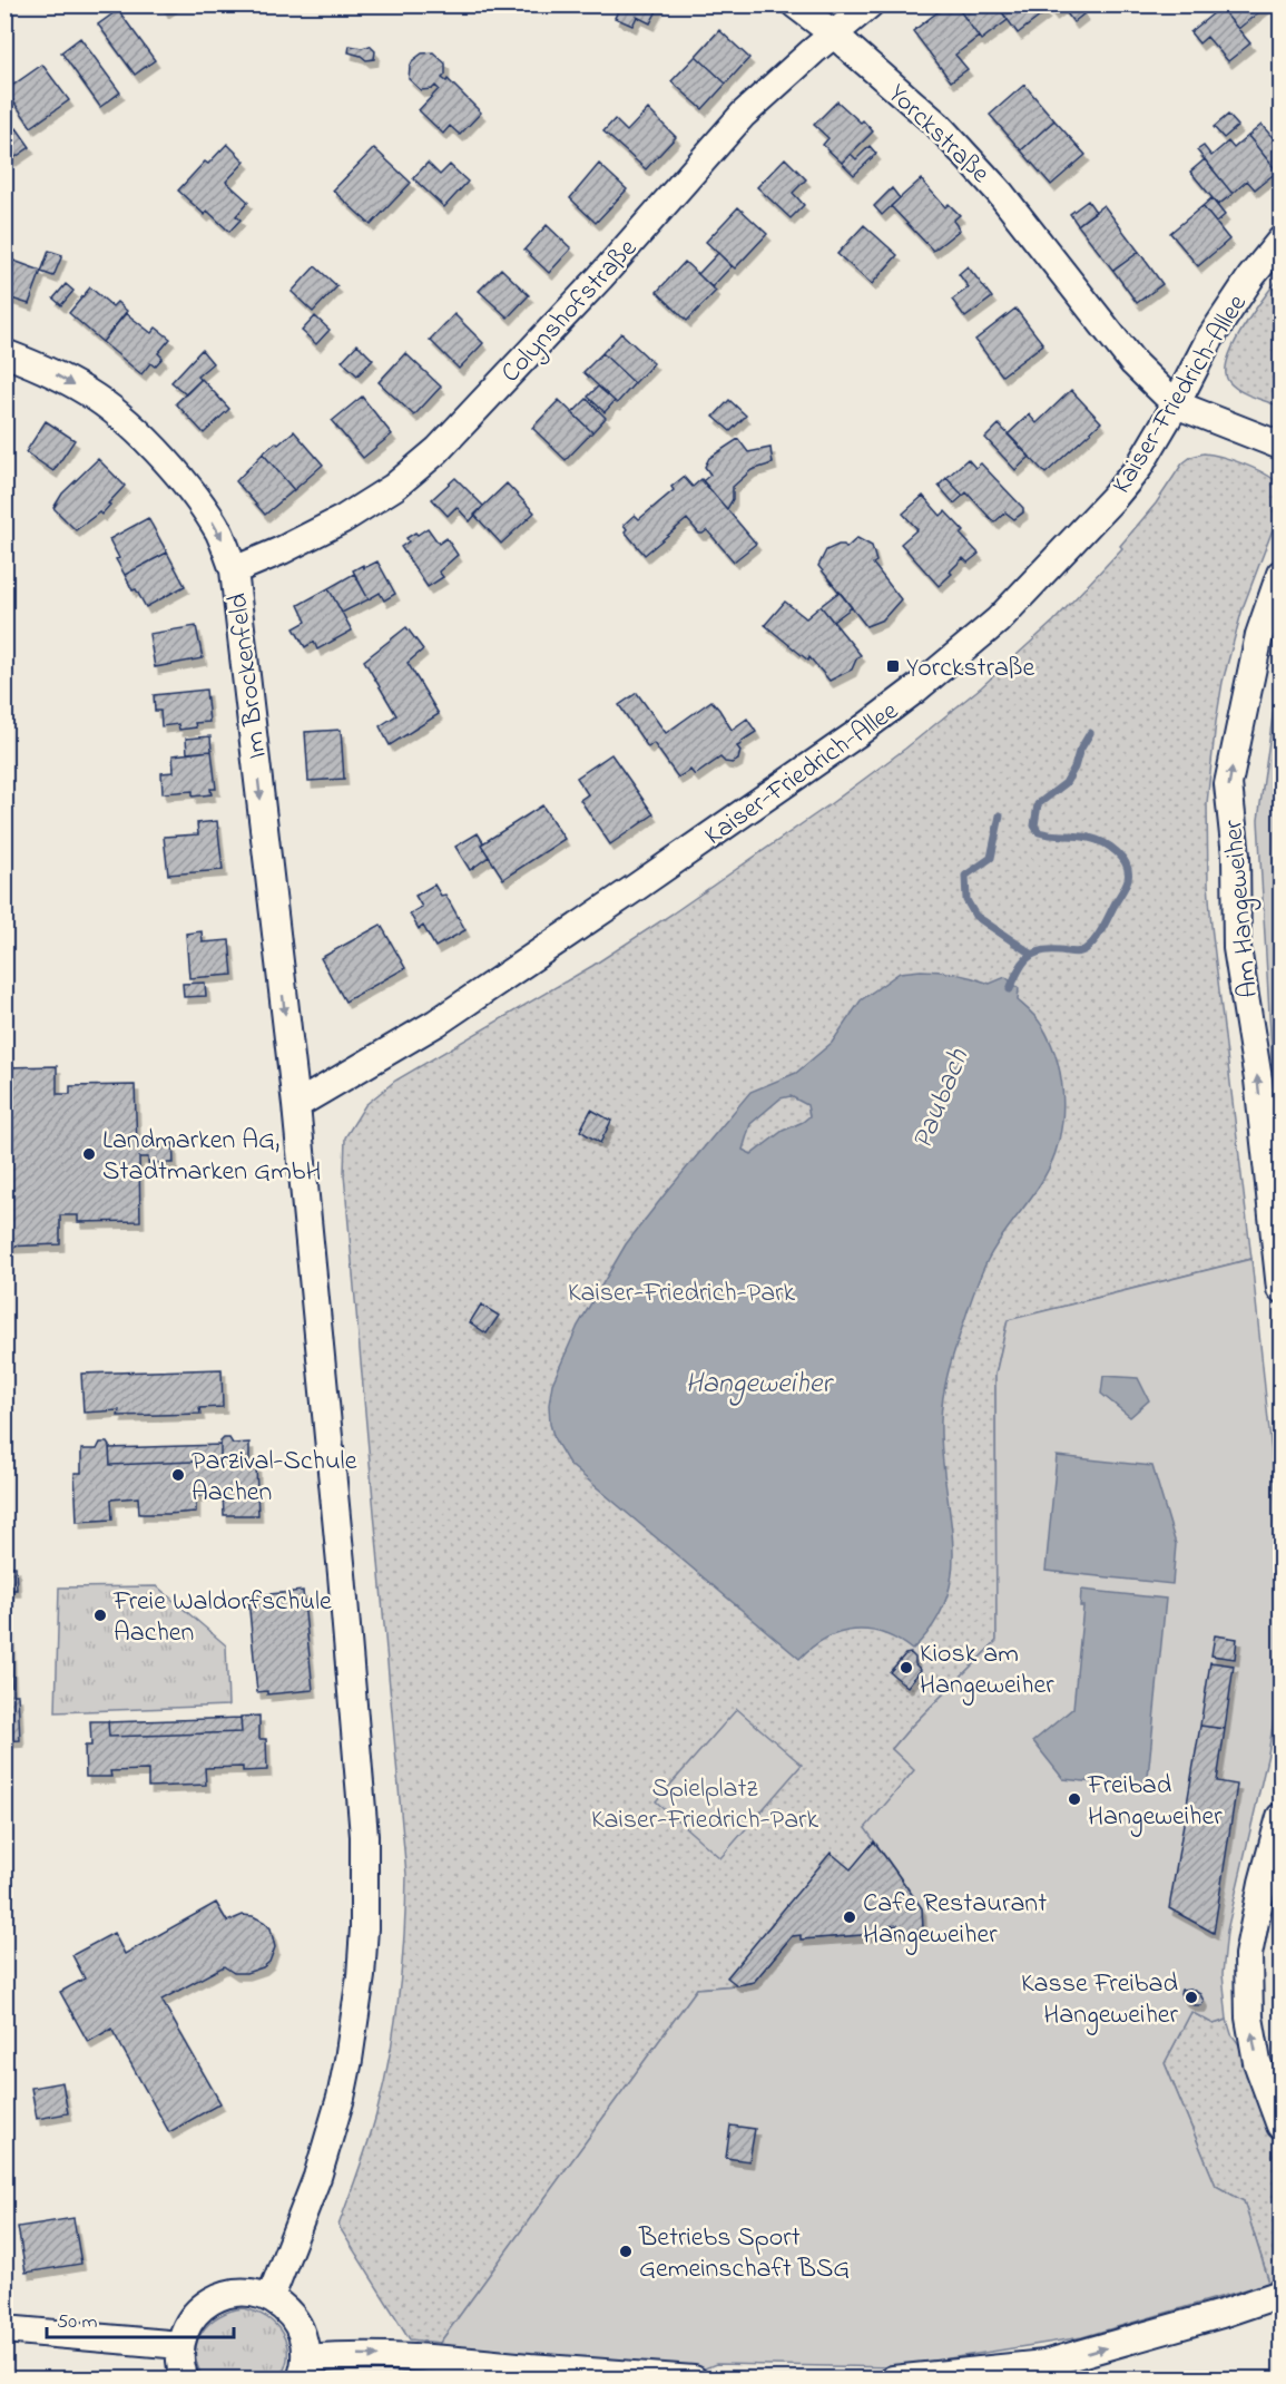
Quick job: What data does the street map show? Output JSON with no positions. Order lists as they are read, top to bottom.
{
  "streets": {
    "street": [
      "Yorckstraße",
      "Colynshofstraße",
      "Kaiser-Friedrich-Allee",
      "Im Brockenfeld",
      "Am Hangeweiher"
    ]
  },
  "crossings": [
    ["Yorckstraße", "Colynshofstraße"],
    ["Yorckstraße", "Kaiser-Friedrich-Allee"],
    ["Colynshofstraße", "Im Brockenfeld"],
    ["Kaiser-Friedrich-Allee", "Im Brockenfeld"]
  ],
  "one_way": ["Im Brockenfeld", "Am Hangeweiher"],
  "water": ["Paubach", "Hangeweiher"],
  "parks": ["Kaiser-Friedrich-Park", "Spielplatz Kaiser-Friedrich-Park"],
  "places": {
    "transit": ["Yorckstraße"],
    "other": [
      "Landmarken AG, Stadtmarken GmbH",
      "Parzival-Schule Aachen",
      "Freie Waldorfschule Aachen",
      "Kiosk am Hangeweiher",
      "Freibad Hangeweiher",
      "Cafe Restaurant Hangeweiher",
      "Kasse Freibad Hangeweiher",
      "Betriebs Sport Gemeinschaft BSG"
    ]
  },
  "scale_bar": "50 m"
}
